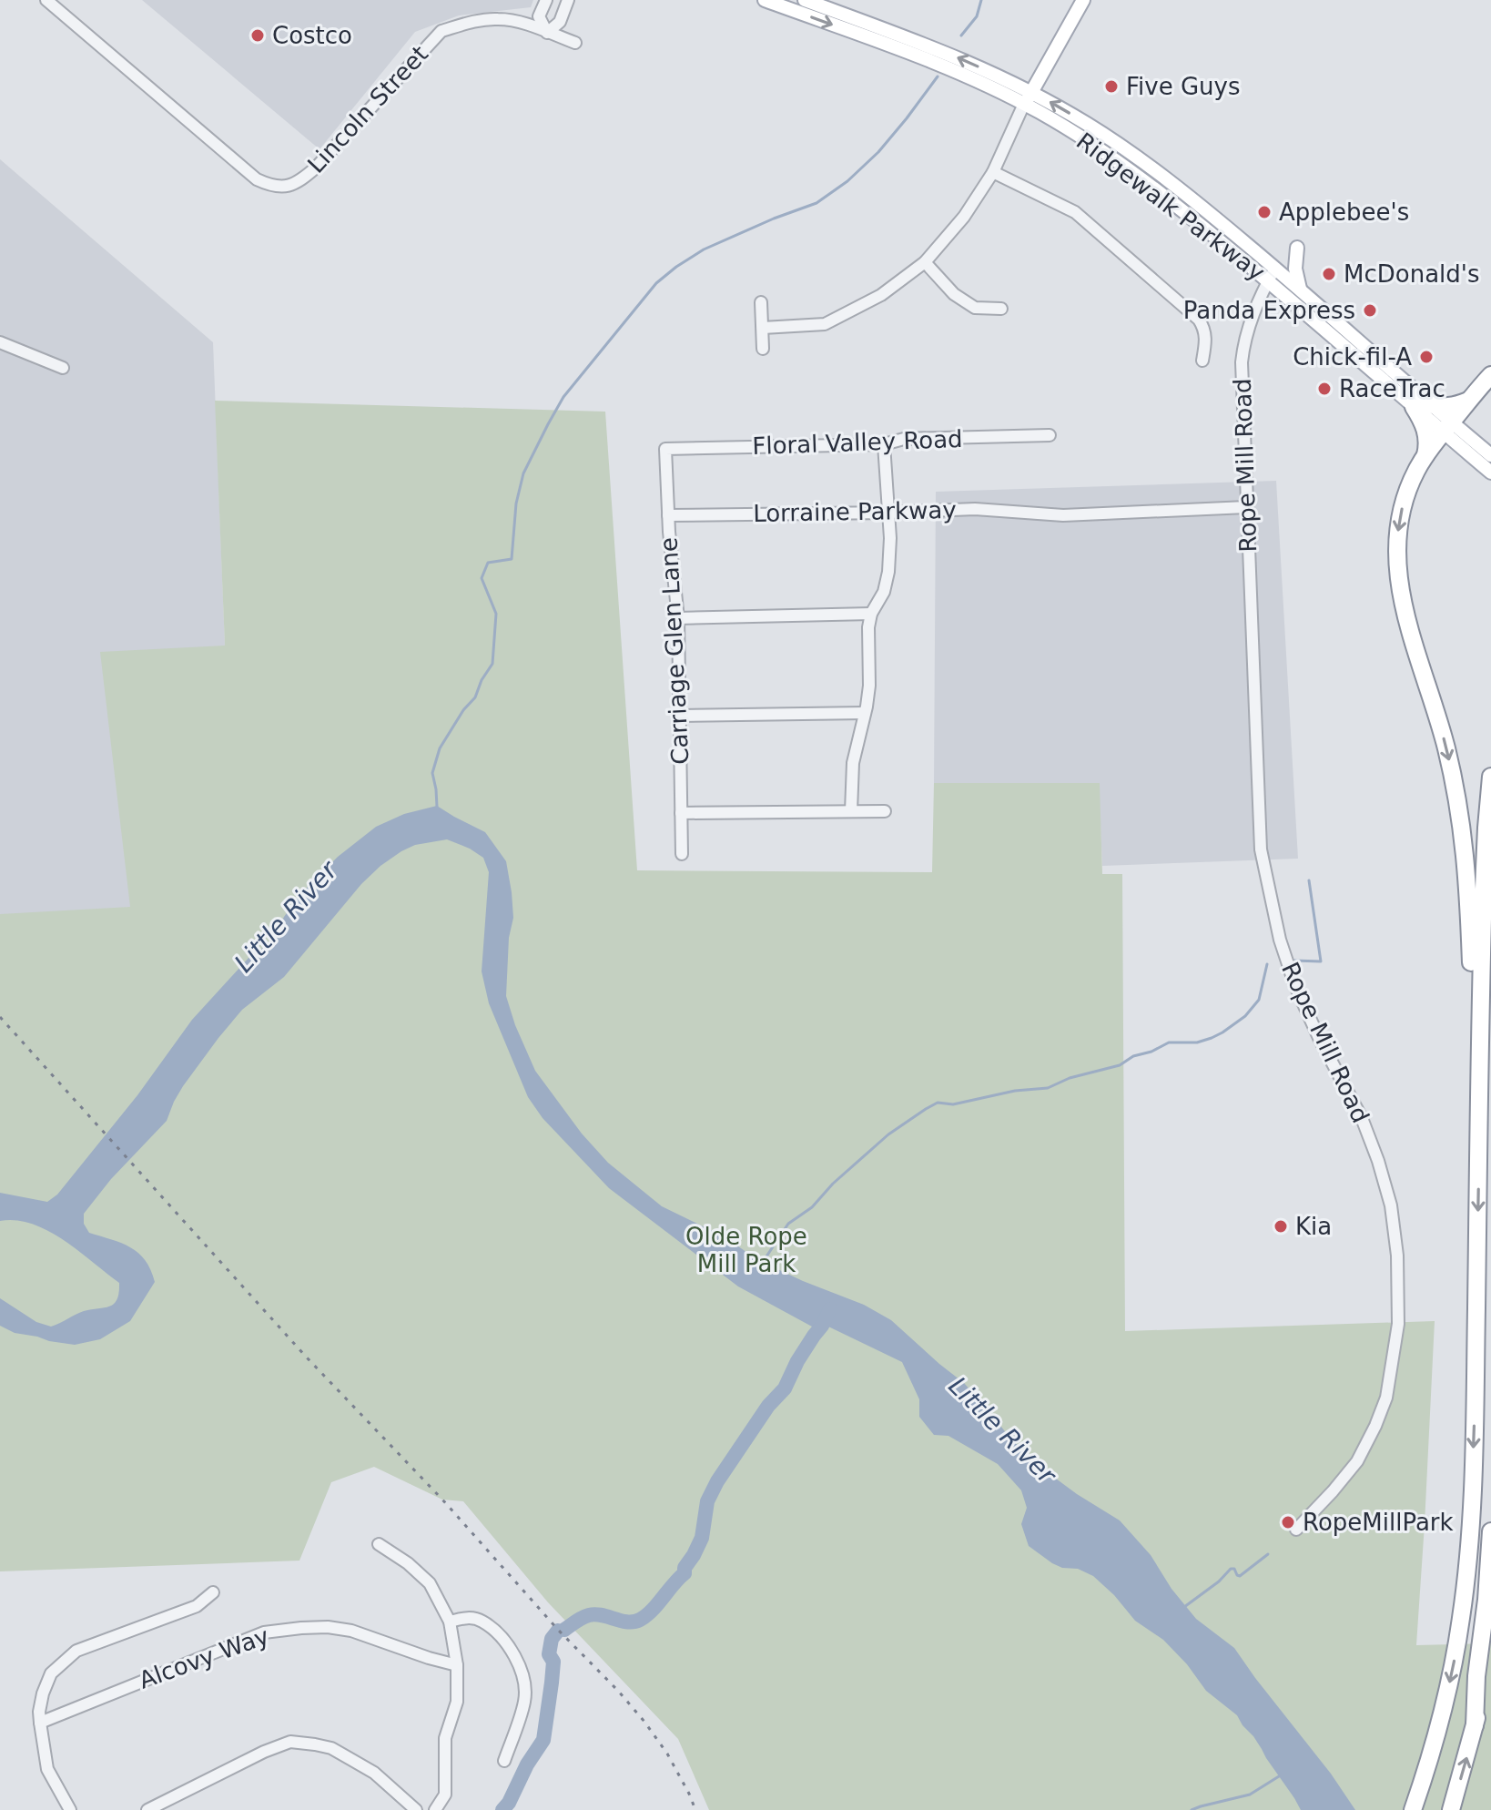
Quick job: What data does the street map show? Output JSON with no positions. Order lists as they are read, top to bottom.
{
  "streets": {
    "main road": ["Ridgewalk Parkway"],
    "street": [
      "Lincoln Street",
      "Floral Valley Road",
      "Rope Mill Road",
      "Lorraine Parkway",
      "Carriage Glen Lane",
      "Alcovy Way"
    ]
  },
  "crossings": [
    ["Ridgewalk Parkway", "Rope Mill Road"],
    ["Floral Valley Road", "Carriage Glen Lane"],
    ["Rope Mill Road", "Lorraine Parkway"],
    ["Lorraine Parkway", "Carriage Glen Lane"]
  ],
  "water": ["Little River"],
  "parks": ["Olde Rope Mill Park"],
  "places": [
    "Costco",
    "Five Guys",
    "Applebee's",
    "McDonald's",
    "Panda Express",
    "Chick-fil-A",
    "RaceTrac",
    "Kia",
    "RopeMillPark"
  ]
}
